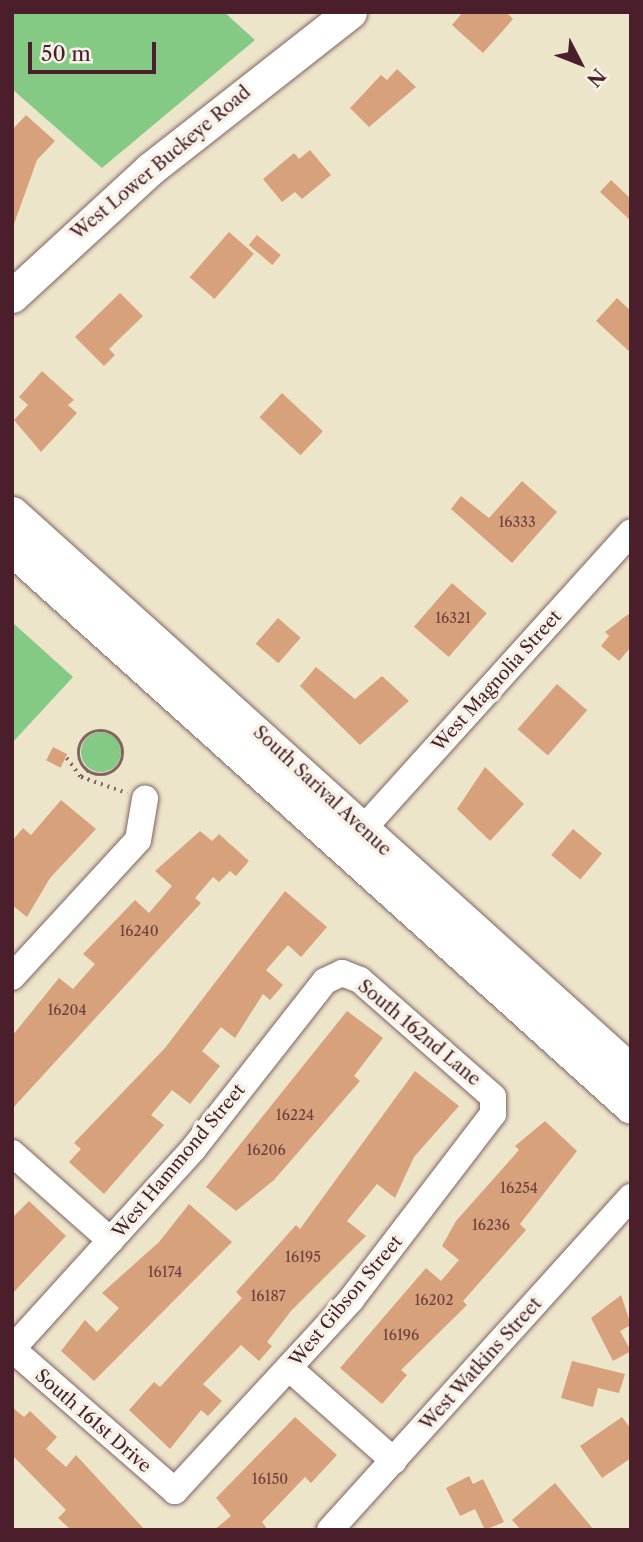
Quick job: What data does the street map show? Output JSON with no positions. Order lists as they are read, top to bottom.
{
  "streets": {
    "main road": ["West Lower Buckeye Road", "South Sarival Avenue"],
    "street": [
      "West Magnolia Street",
      "South 162nd Lane",
      "West Hammond Street",
      "West Gibson Street",
      "West Watkins Street",
      "South 161st Drive"
    ]
  },
  "crossings": [
    ["West Magnolia Street", "South Sarival Avenue"],
    ["South 162nd Lane", "West Hammond Street"],
    ["South 162nd Lane", "West Gibson Street"],
    ["West Hammond Street", "South 161st Drive"],
    ["West Gibson Street", "South 161st Drive"]
  ],
  "house_numbers": [
    "16333",
    "16321",
    "16240",
    "16204",
    "16224",
    "16206",
    "16254",
    "16236",
    "16195",
    "16174",
    "16187",
    "16202",
    "16196",
    "16150"
  ],
  "scale_bar": "50 m",
  "north": "bottom right"
}
